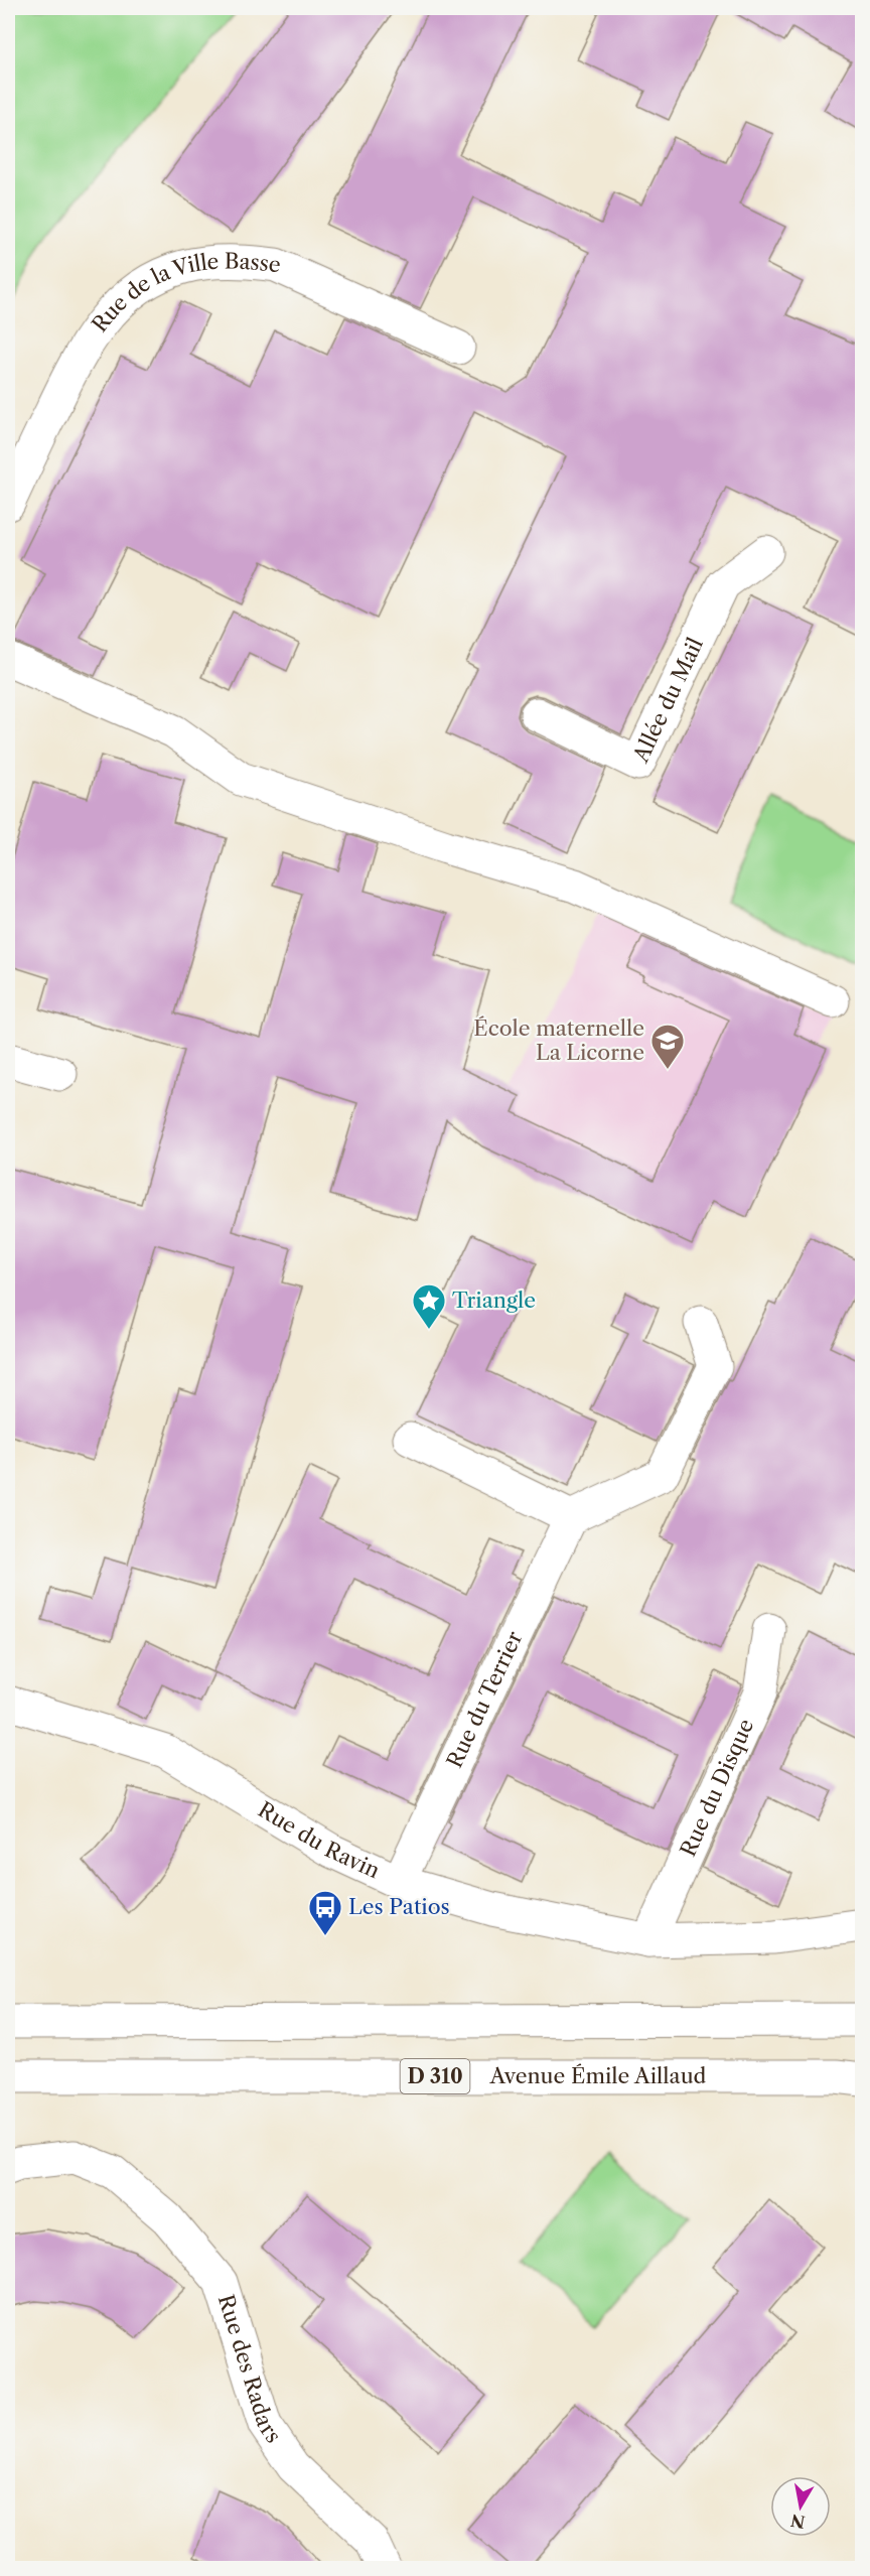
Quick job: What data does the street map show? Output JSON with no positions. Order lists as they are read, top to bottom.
{
  "streets": {
    "street": [
      "Rue de la Ville Basse",
      "Allée du Mail",
      "Rue du Terrier",
      "Rue du Disque",
      "Rue du Ravin",
      "D 310",
      "Avenue Émile Aillaud",
      "Rue des Radars"
    ]
  },
  "crossings": [
    ["Rue du Terrier", "Rue du Ravin"],
    ["Rue du Disque", "Rue du Ravin"]
  ],
  "places": {
    "school or university": ["École maternelle La Licorne"],
    "place": ["Triangle"],
    "bus stop": ["Les Patios"]
  },
  "north": "bottom"
}
